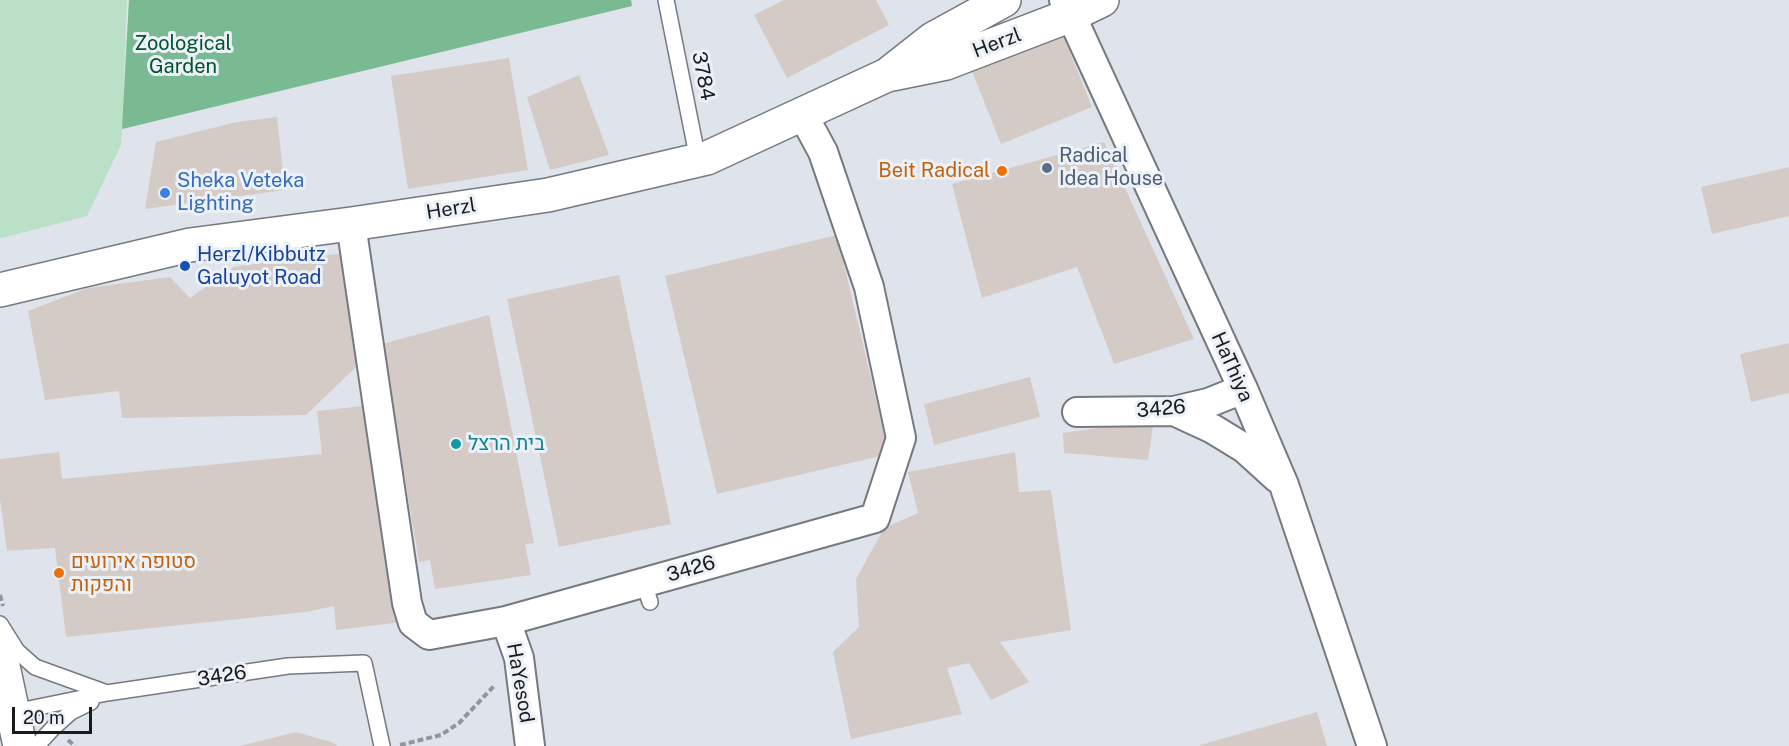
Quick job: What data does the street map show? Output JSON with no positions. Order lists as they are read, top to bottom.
{
  "streets": {
    "street": [
      "Herzl",
      "HaThiya",
      "3426",
      "HaYesod"
    ],
    "lane": ["3784"]
  },
  "crossings": [
    ["Herzl", "3784"],
    ["Herzl", "HaThiya"],
    ["Herzl", "3426"],
    ["HaThiya", "3426"],
    ["3426", "HaYesod"]
  ],
  "parks": ["Zoological Garden"],
  "places": [
    "Radical Idea House",
    "Beit Radical",
    "Sheka Veteka Lighting",
    "Herzl/Kibbutz Galuyot Road",
    "בית הרצל",
    "סטופה אירועים והפקות"
  ],
  "scale_bar": "20 m"
}
